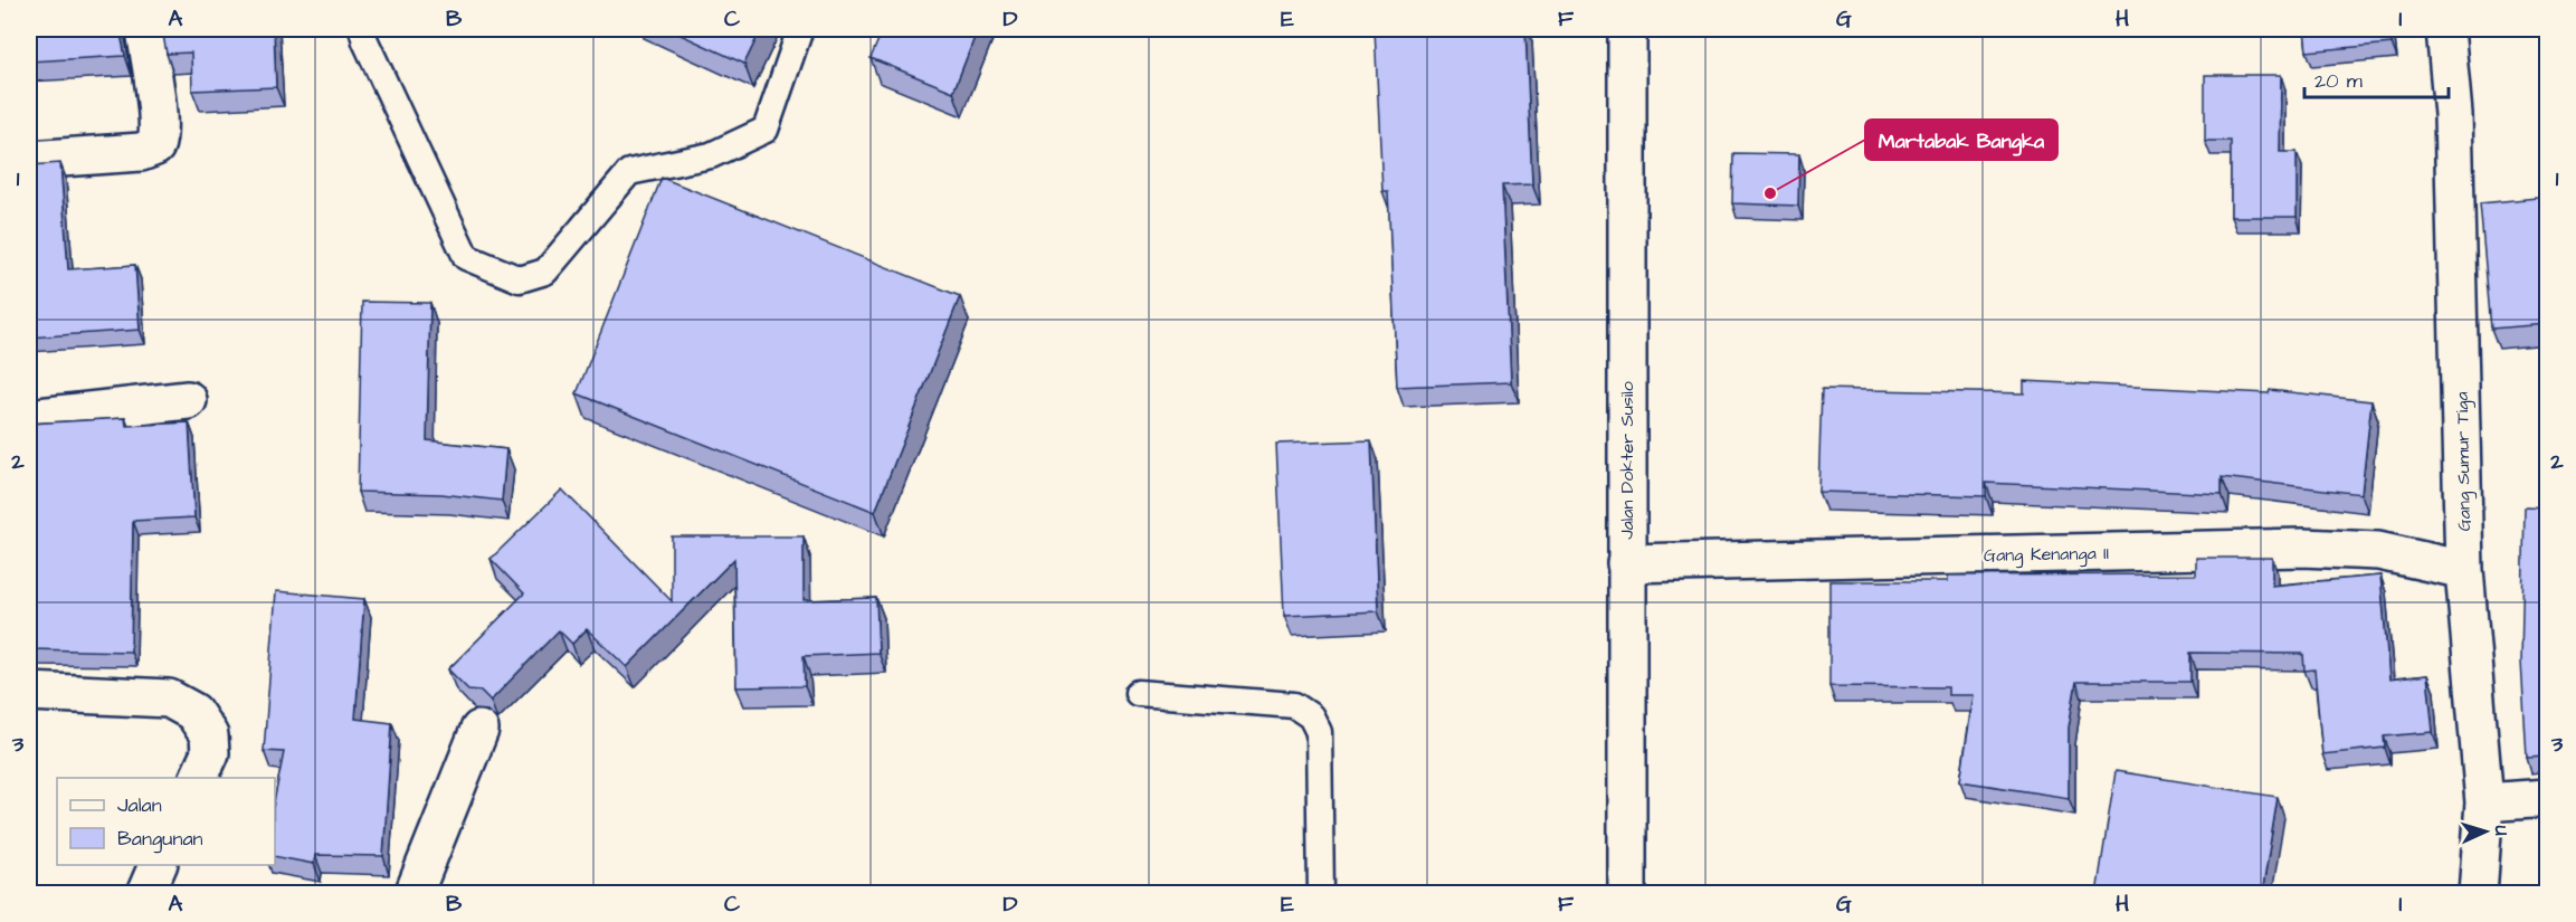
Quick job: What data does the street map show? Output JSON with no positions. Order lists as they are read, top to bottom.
{
  "streets": {
    "street": ["Jalan Dokter Susilo", "Gang Sumur Tiga", "Gang Kenanga II"]
  },
  "crossings": [
    ["Jalan Dokter Susilo", "Gang Kenanga II"],
    ["Gang Sumur Tiga", "Gang Kenanga II"]
  ],
  "places": ["Martabak Bangka"],
  "legend": ["Jalan", "Bangunan"],
  "scale_bar": "20 m",
  "north": "right",
  "grid": {
    "columns": [
      "A",
      "B",
      "C",
      "D",
      "E",
      "F",
      "G",
      "H",
      "I"
    ],
    "rows": ["1", "2", "3"]
  }
}
